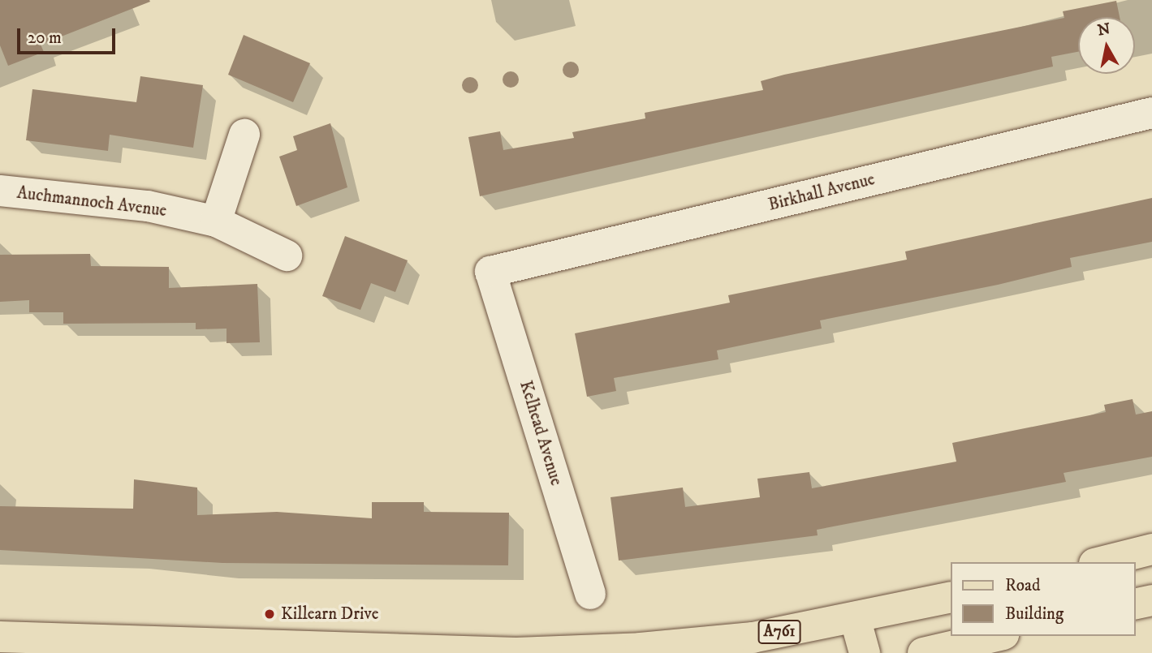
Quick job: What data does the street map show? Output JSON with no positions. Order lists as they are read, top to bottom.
{
  "streets": {
    "main road": ["A761"],
    "street": ["Birkhall Avenue", "Auchmannoch Avenue", "Kelhead Avenue"]
  },
  "crossings": [
    ["Birkhall Avenue", "Kelhead Avenue"]
  ],
  "places": ["Killearn Drive"],
  "legend": ["Road", "Building"],
  "scale_bar": "20 m",
  "north": "top"
}
